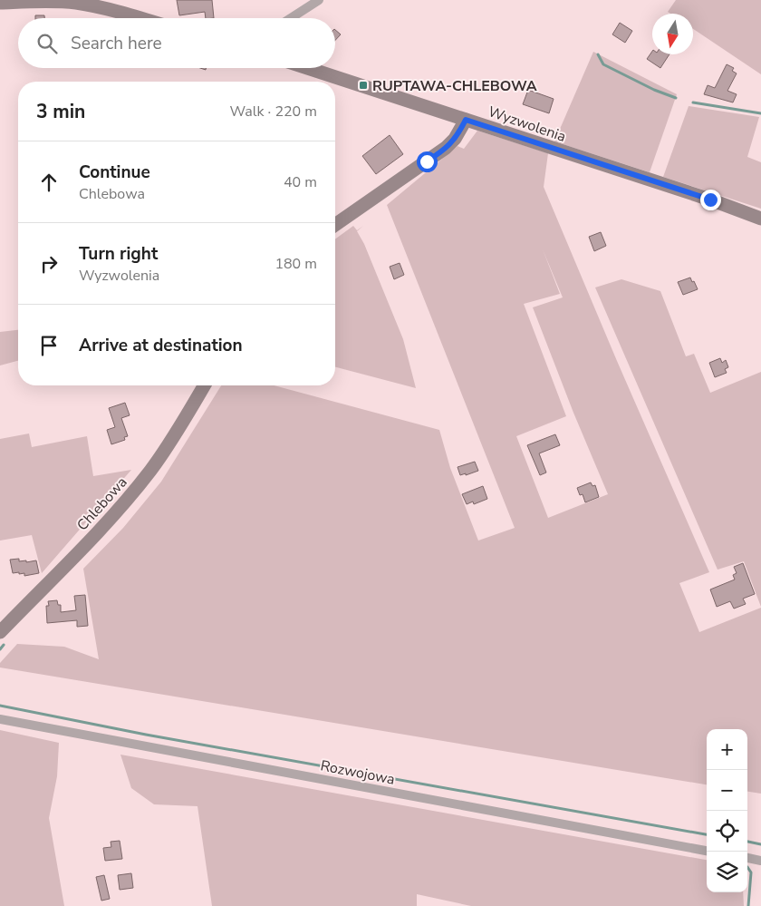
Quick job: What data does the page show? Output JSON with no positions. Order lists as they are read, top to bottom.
{
  "streets": {
    "street": ["Wyzwolenia", "Chlebowa", "Rozwojowa"]
  },
  "places": {
    "transit": ["RUPTAWA-CHLEBOWA"]
  },
  "north": "bottom",
  "page": {
    "search": "Search here",
    "heading": ["3 min", "Walk · 220 m"],
    "list": [
      ["Continue", "Chlebowa", "40 m"],
      ["Turn right", "Wyzwolenia", "180 m"],
      "Arrive at destination"
    ],
    "map_buttons": ["+", "−"]
  }
}
